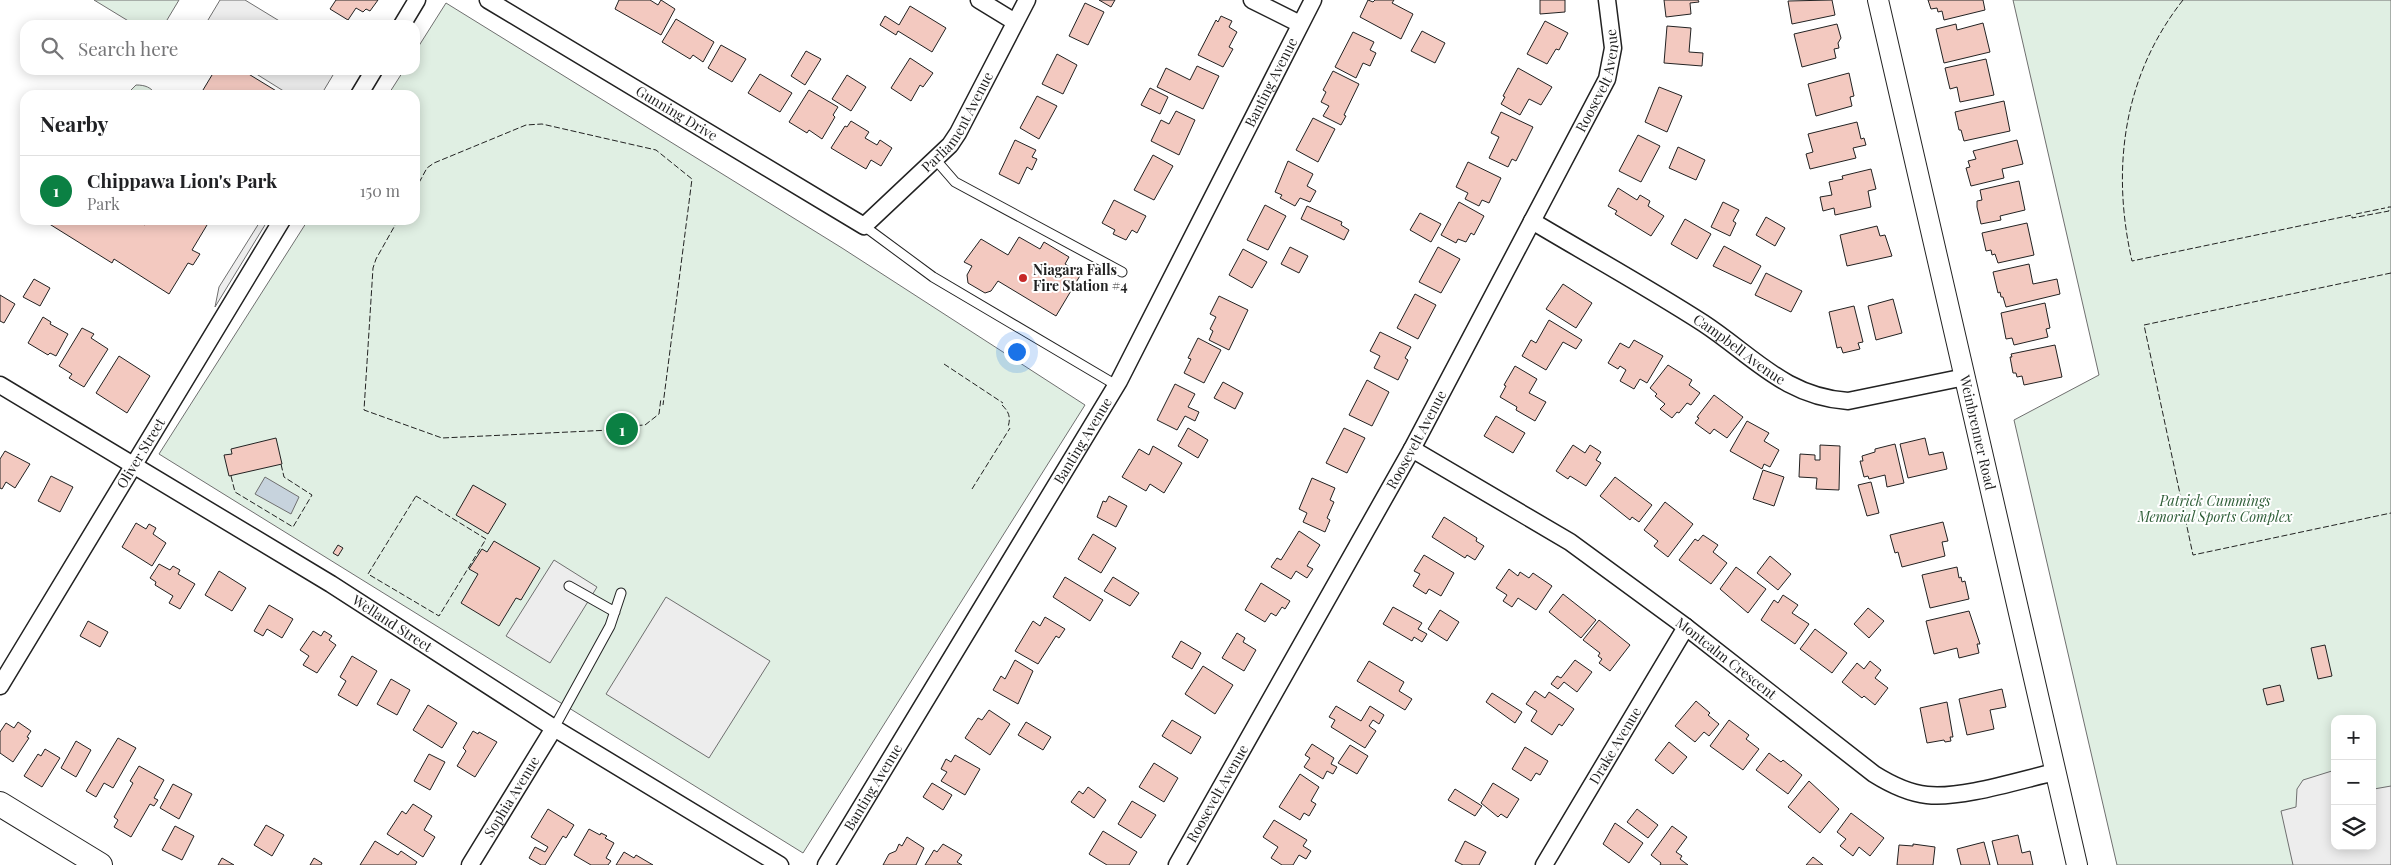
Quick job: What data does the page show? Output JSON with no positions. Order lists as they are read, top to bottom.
{
  "streets": {
    "street": [
      "Roosevelt Avenue",
      "Banting Avenue",
      "Gunning Drive",
      "Parliament Avenue",
      "Campbell Avenue",
      "Weinbrenner Road",
      "Oliver Street",
      "Welland Street",
      "Montcalm Crescent",
      "Drake Avenue",
      "Sophia Avenue"
    ]
  },
  "crossings": [
    ["Roosevelt Avenue", "Campbell Avenue"],
    ["Roosevelt Avenue", "Montcalm Crescent"],
    ["Gunning Drive", "Parliament Avenue"],
    ["Campbell Avenue", "Weinbrenner Road"],
    ["Weinbrenner Road", "Montcalm Crescent"],
    ["Oliver Street", "Welland Street"],
    ["Welland Street", "Sophia Avenue"],
    ["Montcalm Crescent", "Drake Avenue"]
  ],
  "parks": ["Patrick Cummings Memorial Sports Complex"],
  "places": ["Niagara Falls Fire Station #4"],
  "page": {
    "search": "Search here",
    "heading": "Nearby",
    "list": [
      {
        "mark": "1",
        "name": "Chippawa Lion's Park",
        "note": "Park",
        "value": "150 m"
      }
    ],
    "pins": "1",
    "map_buttons": ["+", "−"]
  }
}
